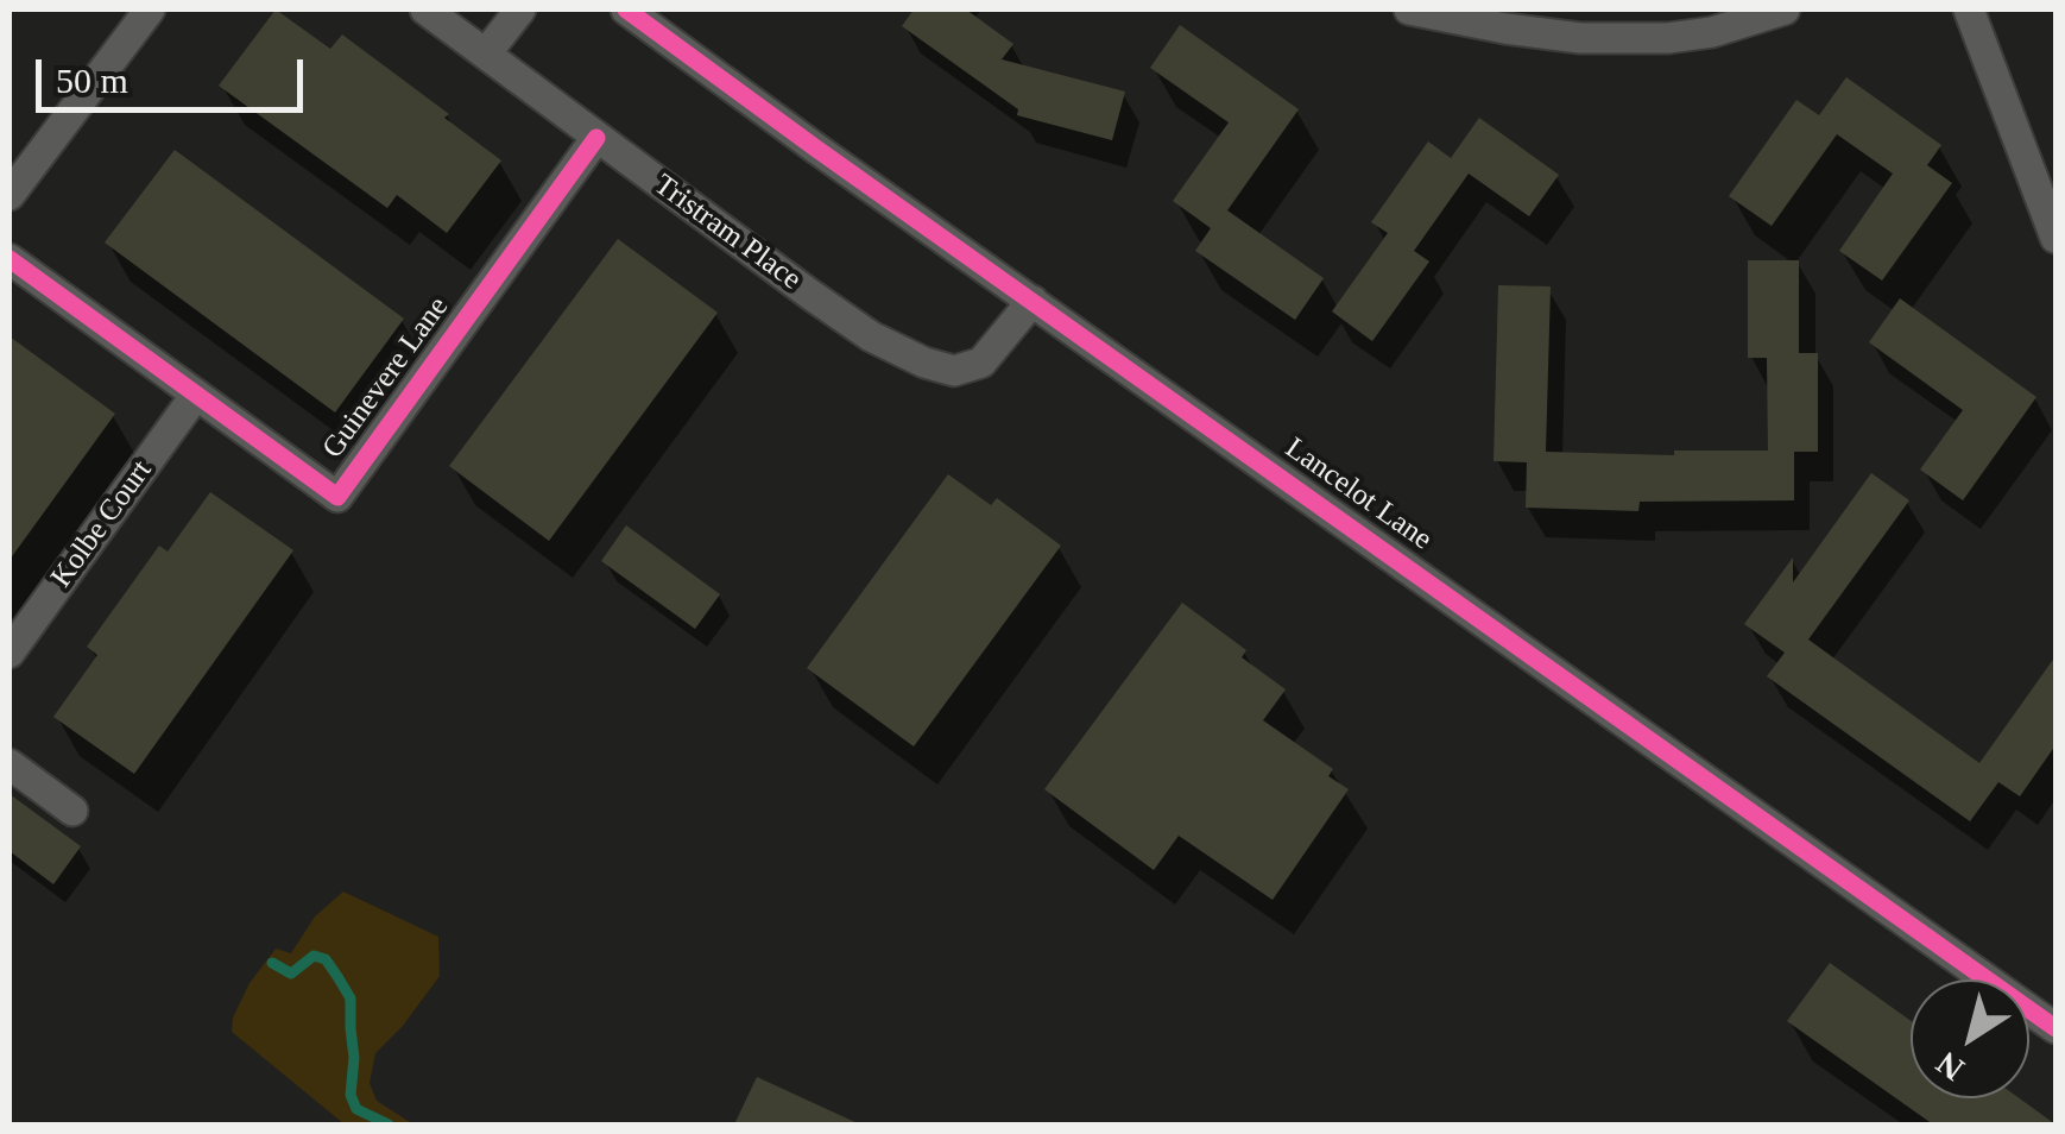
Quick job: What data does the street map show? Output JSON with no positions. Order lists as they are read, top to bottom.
{
  "streets": {
    "street": [
      "Tristram Place",
      "Guinevere Lane",
      "Lancelot Lane",
      "Kolbe Court"
    ]
  },
  "crossings": [
    ["Tristram Place", "Guinevere Lane"],
    ["Tristram Place", "Lancelot Lane"],
    ["Guinevere Lane", "Kolbe Court"]
  ],
  "scale_bar": "50 m",
  "north": "bottom left"
}
